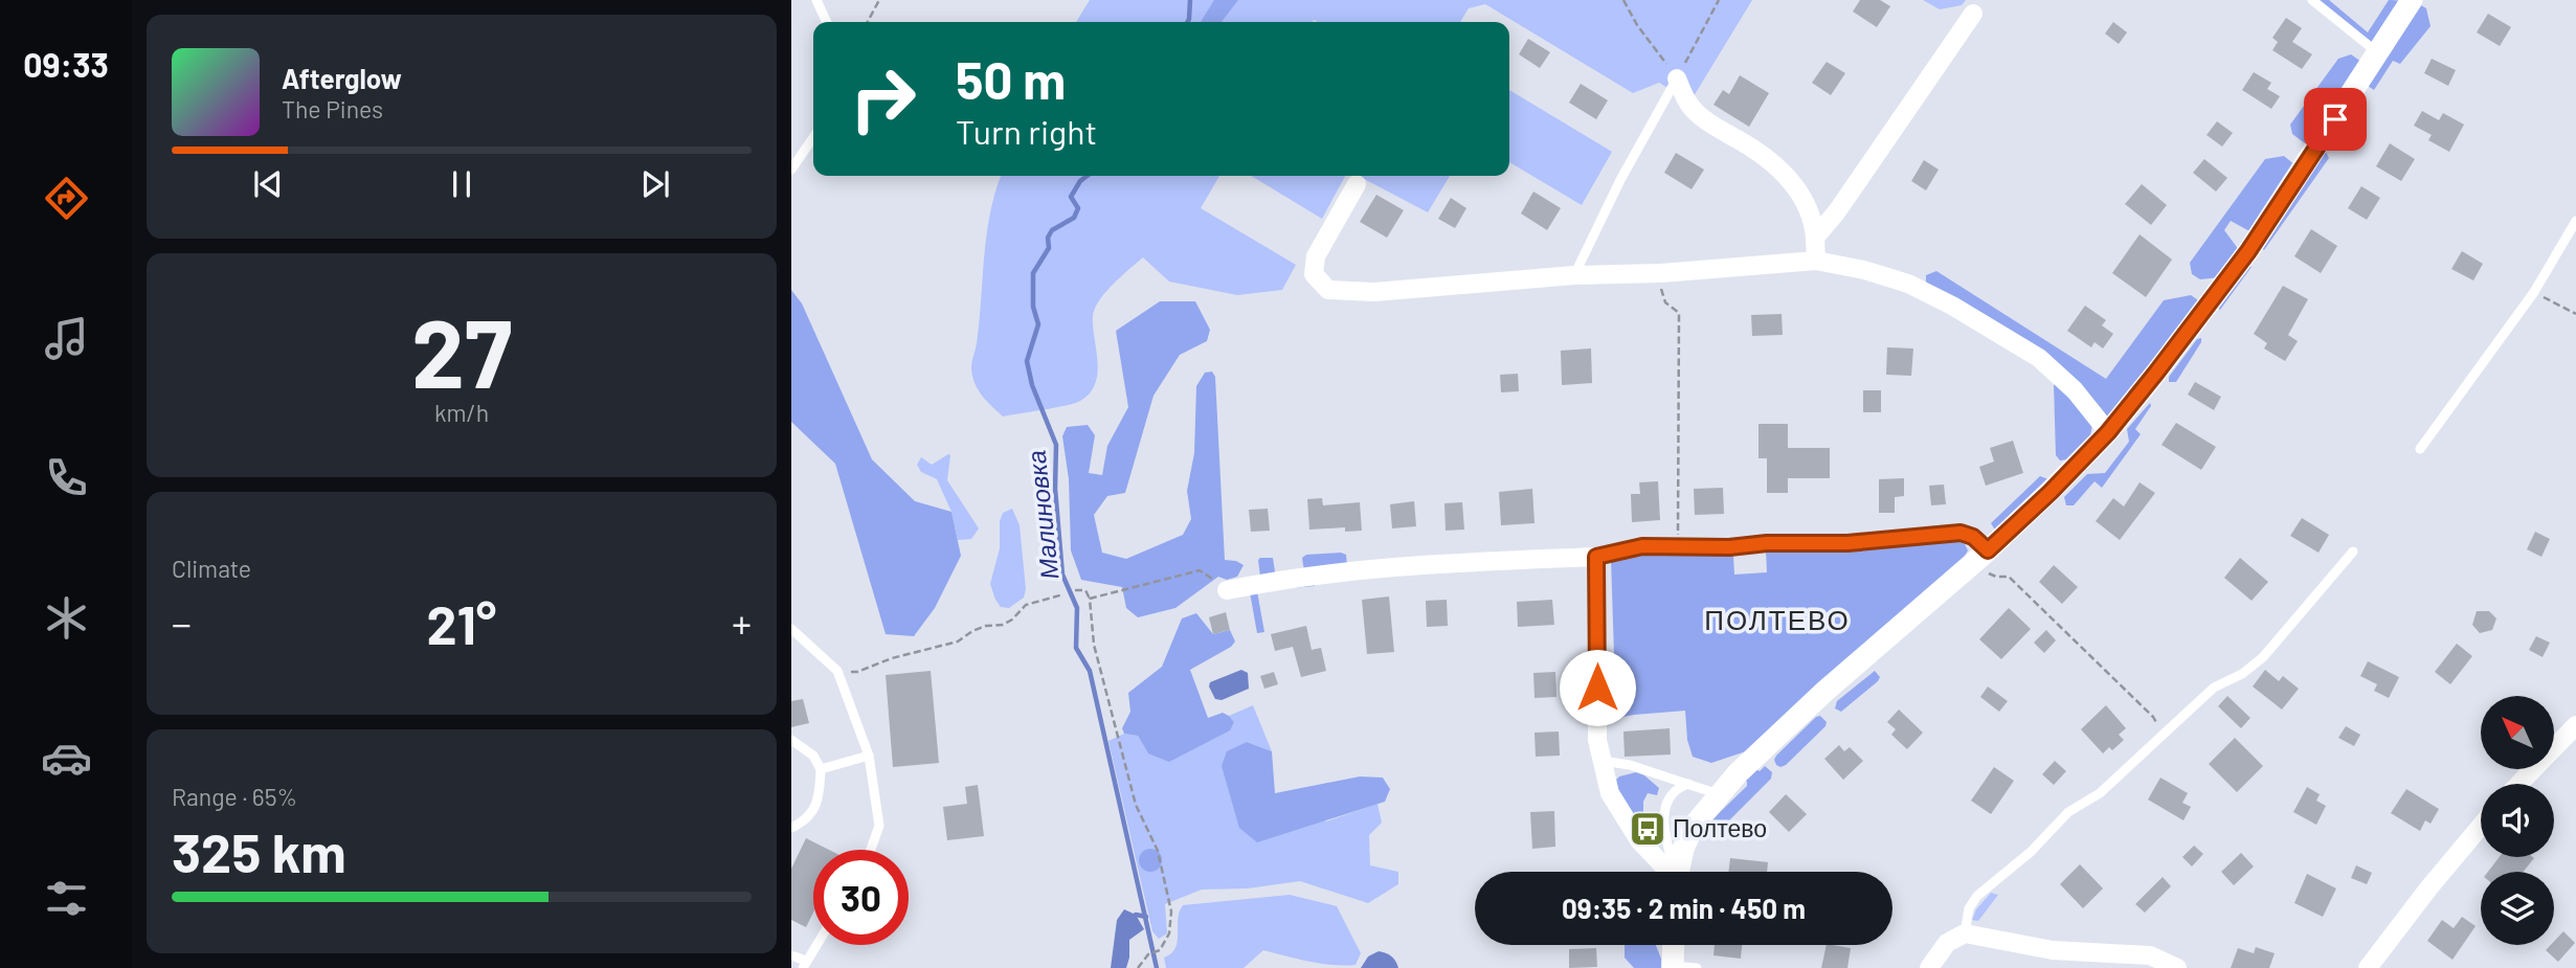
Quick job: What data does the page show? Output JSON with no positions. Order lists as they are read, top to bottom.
{
  "districts": ["ПОЛТЕВО"],
  "water": ["Малиновка"],
  "places": {
    "bus stop": ["Полтево"]
  },
  "north": "top left",
  "page": {
    "tabs": "09:33",
    "turn": ["50 m", "Turn right"],
    "song": ["Afterglow", "The Pines"],
    "tile": [
      ["27", "km/h"],
      "Climate",
      ["Range · 65%", "325 km"]
    ],
    "heat": ["−", "21°", "+"],
    "limit": "30",
    "trip": "09:35 · 2 min · 450 m"
  }
}
